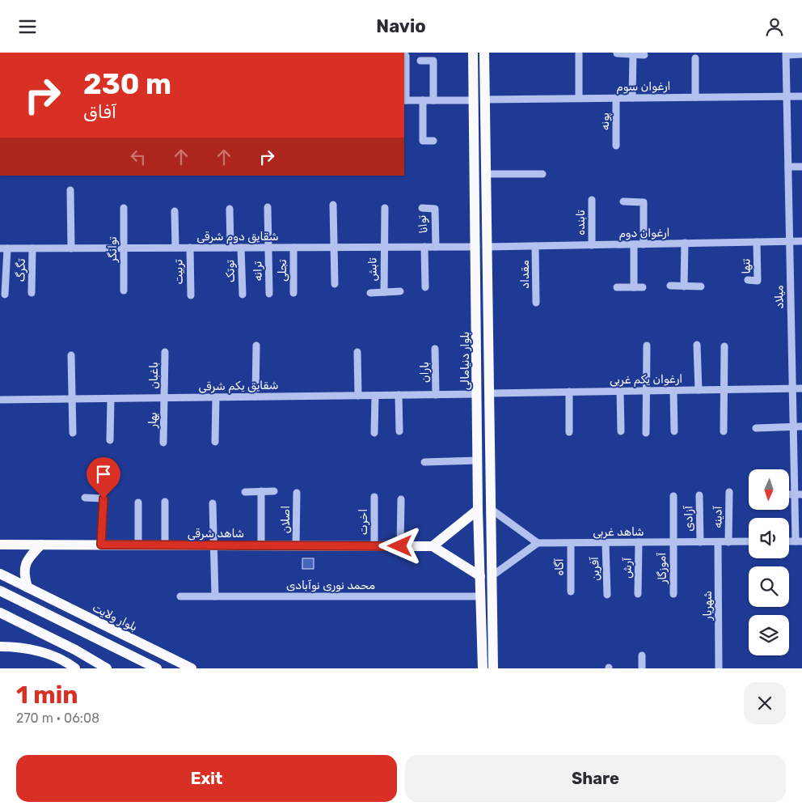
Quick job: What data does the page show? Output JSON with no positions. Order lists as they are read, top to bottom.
{
  "streets": {
    "main road": ["بلوار دنیامالی", "شاهد شرقی", "بلوار ولایت"],
    "street": [
      "ارغوان سوم",
      "پونه",
      "تابنده",
      "توانا",
      "ارغوان دوم",
      "شقایق دوم شرقی",
      "توانگر",
      "تنها",
      "تابش",
      "تگرگ",
      "تجلی",
      "توتک",
      "ترانه",
      "تربیت",
      "مقداد",
      "میلاد",
      "باران",
      "باغبان",
      "ارغوان یکم غربی",
      "شقایق یکم شرقی",
      "بهار",
      "آدینه",
      "آزادی",
      "اصلان",
      "اخرت",
      "شاهد غربی",
      "آگاه",
      "آرش",
      "آموزگار",
      "آفرین",
      "محمد نوری نوآبادی",
      "شهریار"
    ]
  },
  "crossings": [
    ["ارغوان سوم", "پونه"],
    ["ارغوان سوم", "میلاد"],
    ["تابنده", "ارغوان دوم"],
    ["توانا", "شقایق دوم شرقی"],
    ["ارغوان دوم", "تنها"],
    ["ارغوان دوم", "مقداد"],
    ["ارغوان دوم", "میلاد"],
    ["شقایق دوم شرقی", "توانگر"],
    ["شقایق دوم شرقی", "تابش"],
    ["شقایق دوم شرقی", "تگرگ"],
    ["شقایق دوم شرقی", "تجلی"],
    ["شقایق دوم شرقی", "توتک"],
    ["شقایق دوم شرقی", "ترانه"],
    ["شقایق دوم شرقی", "تربیت"],
    ["شقایق دوم شرقی", "بلوار دنیامالی"],
    ["میلاد", "ارغوان یکم غربی"],
    ["بلوار دنیامالی", "شقایق یکم شرقی"],
    ["بلوار دنیامالی", "محمد نوری نوآبادی"],
    ["باران", "شقایق یکم شرقی"],
    ["باغبان", "شقایق یکم شرقی"],
    ["باغبان", "بهار"],
    ["شقایق یکم شرقی", "بهار"],
    ["آدینه", "شاهد غربی"],
    ["آزادی", "شاهد غربی"],
    ["اصلان", "شاهد شرقی"],
    ["اخرت", "شاهد شرقی"],
    ["شاهد غربی", "آگاه"],
    ["شاهد غربی", "آرش"],
    ["شاهد غربی", "آموزگار"],
    ["شاهد غربی", "آفرین"],
    ["شاهد غربی", "شهریار"]
  ],
  "north": "bottom",
  "page": {
    "header": "Navio",
    "turn": ["230 m", "آفاق"],
    "heading": ["1 min", "270 m · 06:08"],
    "buttons": ["Exit", "Share"]
  }
}
